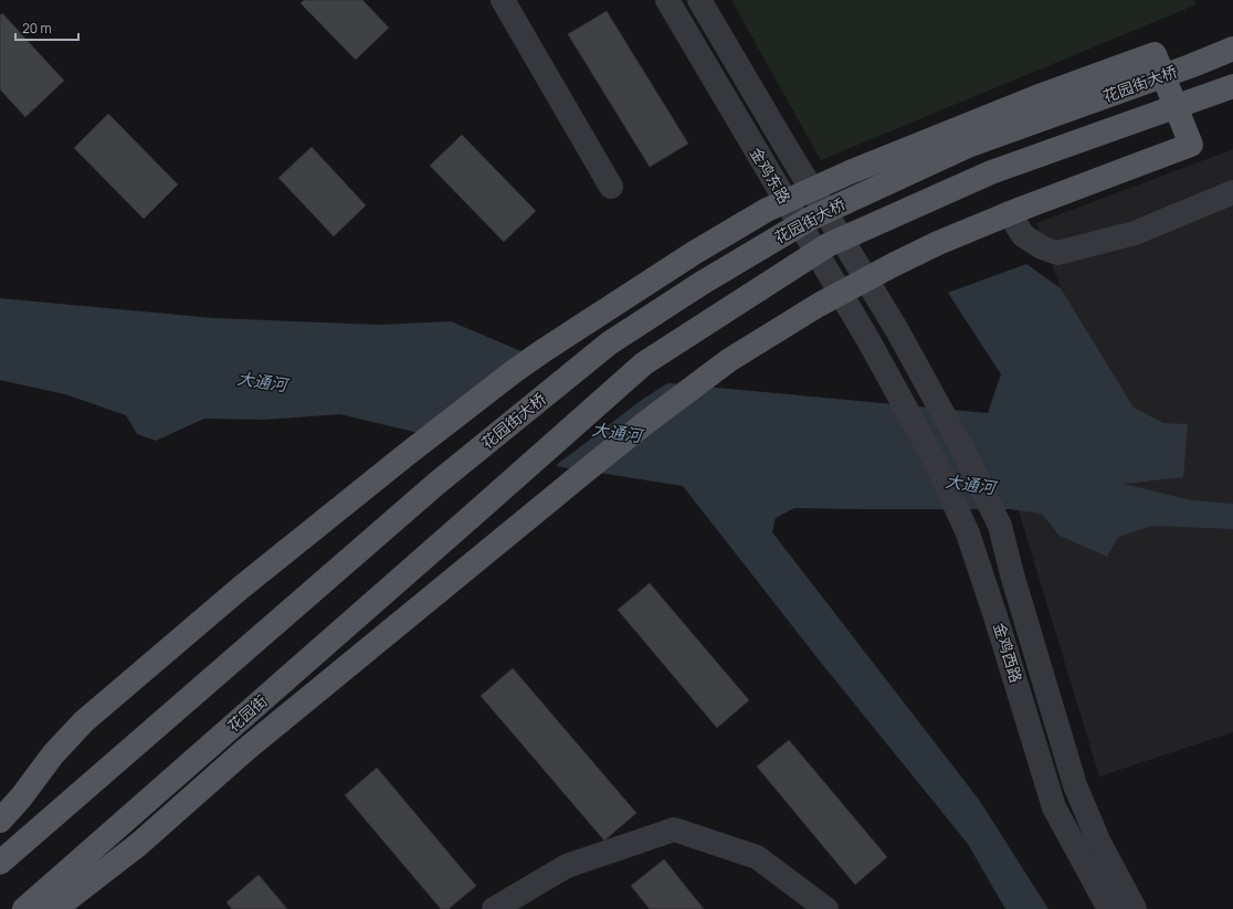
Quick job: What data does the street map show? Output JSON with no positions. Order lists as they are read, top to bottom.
{
  "streets": {
    "main road": ["花园街大桥", "花园街"],
    "street": ["金鸡东路", "金鸡西路"]
  },
  "crossings": [
    ["花园街大桥", "花园街"],
    ["金鸡东路", "金鸡西路"]
  ],
  "water": ["大通河"],
  "scale_bar": "20 m"
}
